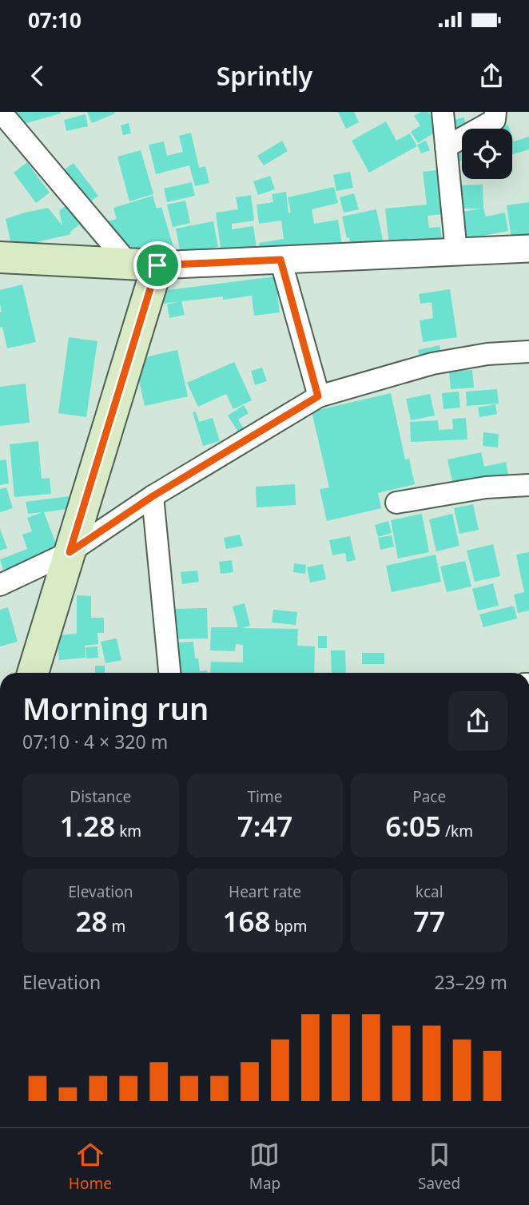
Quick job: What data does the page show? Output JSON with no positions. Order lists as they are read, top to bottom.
{
  "page": {
    "status": "07:10",
    "header": "Sprintly",
    "heading": ["Morning run", "07:10 · 4 × 320 m"],
    "stats": [
      ["Distance", "1.28 km"],
      ["Time", "7:47"],
      ["Pace", "6:05 /km"],
      ["Elevation", "28 m"],
      ["Heart rate", "168 bpm"],
      ["kcal", "77"]
    ],
    "chart": ["Elevation", "23–29 m"],
    "tabs": ["Home", "Map", "Saved"]
  }
}
